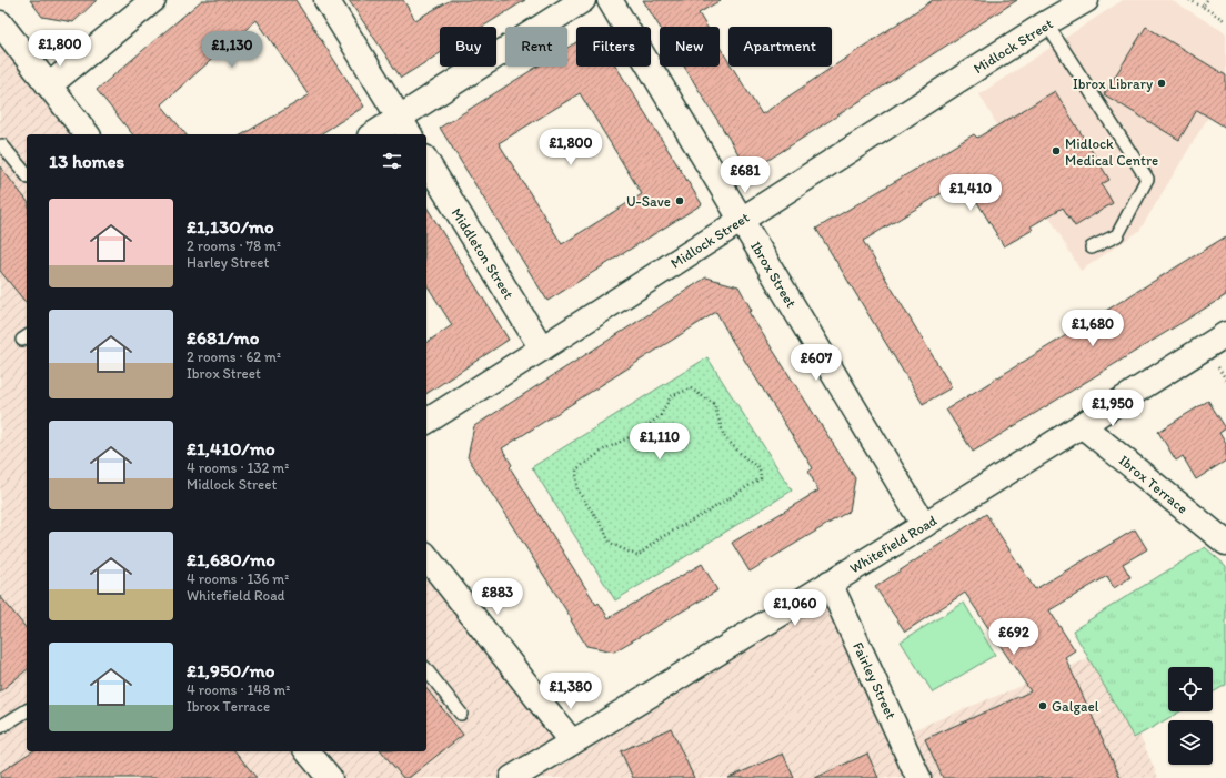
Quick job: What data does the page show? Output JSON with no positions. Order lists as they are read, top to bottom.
{
  "streets": {
    "street": [
      "Midlock Street",
      "Middleton Street",
      "Ibrox Street",
      "Ibrox Terrace",
      "Whitefield Road",
      "Fairley Street"
    ]
  },
  "crossings": [
    ["Midlock Street", "Middleton Street"],
    ["Midlock Street", "Ibrox Street"],
    ["Ibrox Street", "Whitefield Road"],
    ["Ibrox Terrace", "Whitefield Road"],
    ["Whitefield Road", "Fairley Street"]
  ],
  "places": [
    "Ibrox Library",
    "Midlock Medical Centre",
    "U-Save",
    "Galgael"
  ],
  "page": {
    "chip": [
      "Buy",
      "Rent",
      "Filters",
      "New",
      "Apartment"
    ],
    "price": [
      "£1,800",
      "£1,130",
      "£1,800",
      "£681",
      "£1,410",
      "£1,680",
      "£607",
      "£1,950",
      "£1,110",
      "£883",
      "£1,060",
      "£692",
      "£1,380"
    ],
    "heading": "13 homes",
    "list": [
      {
        "name": "£1,130/mo",
        "note": "2 rooms · 78 m² · Harley Street"
      },
      {
        "name": "£681/mo",
        "note": "2 rooms · 62 m² · Ibrox Street"
      },
      {
        "name": "£1,410/mo",
        "note": "4 rooms · 132 m² · Midlock Street"
      },
      {
        "name": "£1,680/mo",
        "note": "4 rooms · 136 m² · Whitefield Road"
      },
      {
        "name": "£1,950/mo",
        "note": "4 rooms · 148 m² · Ibrox Terrace"
      }
    ]
  }
}
